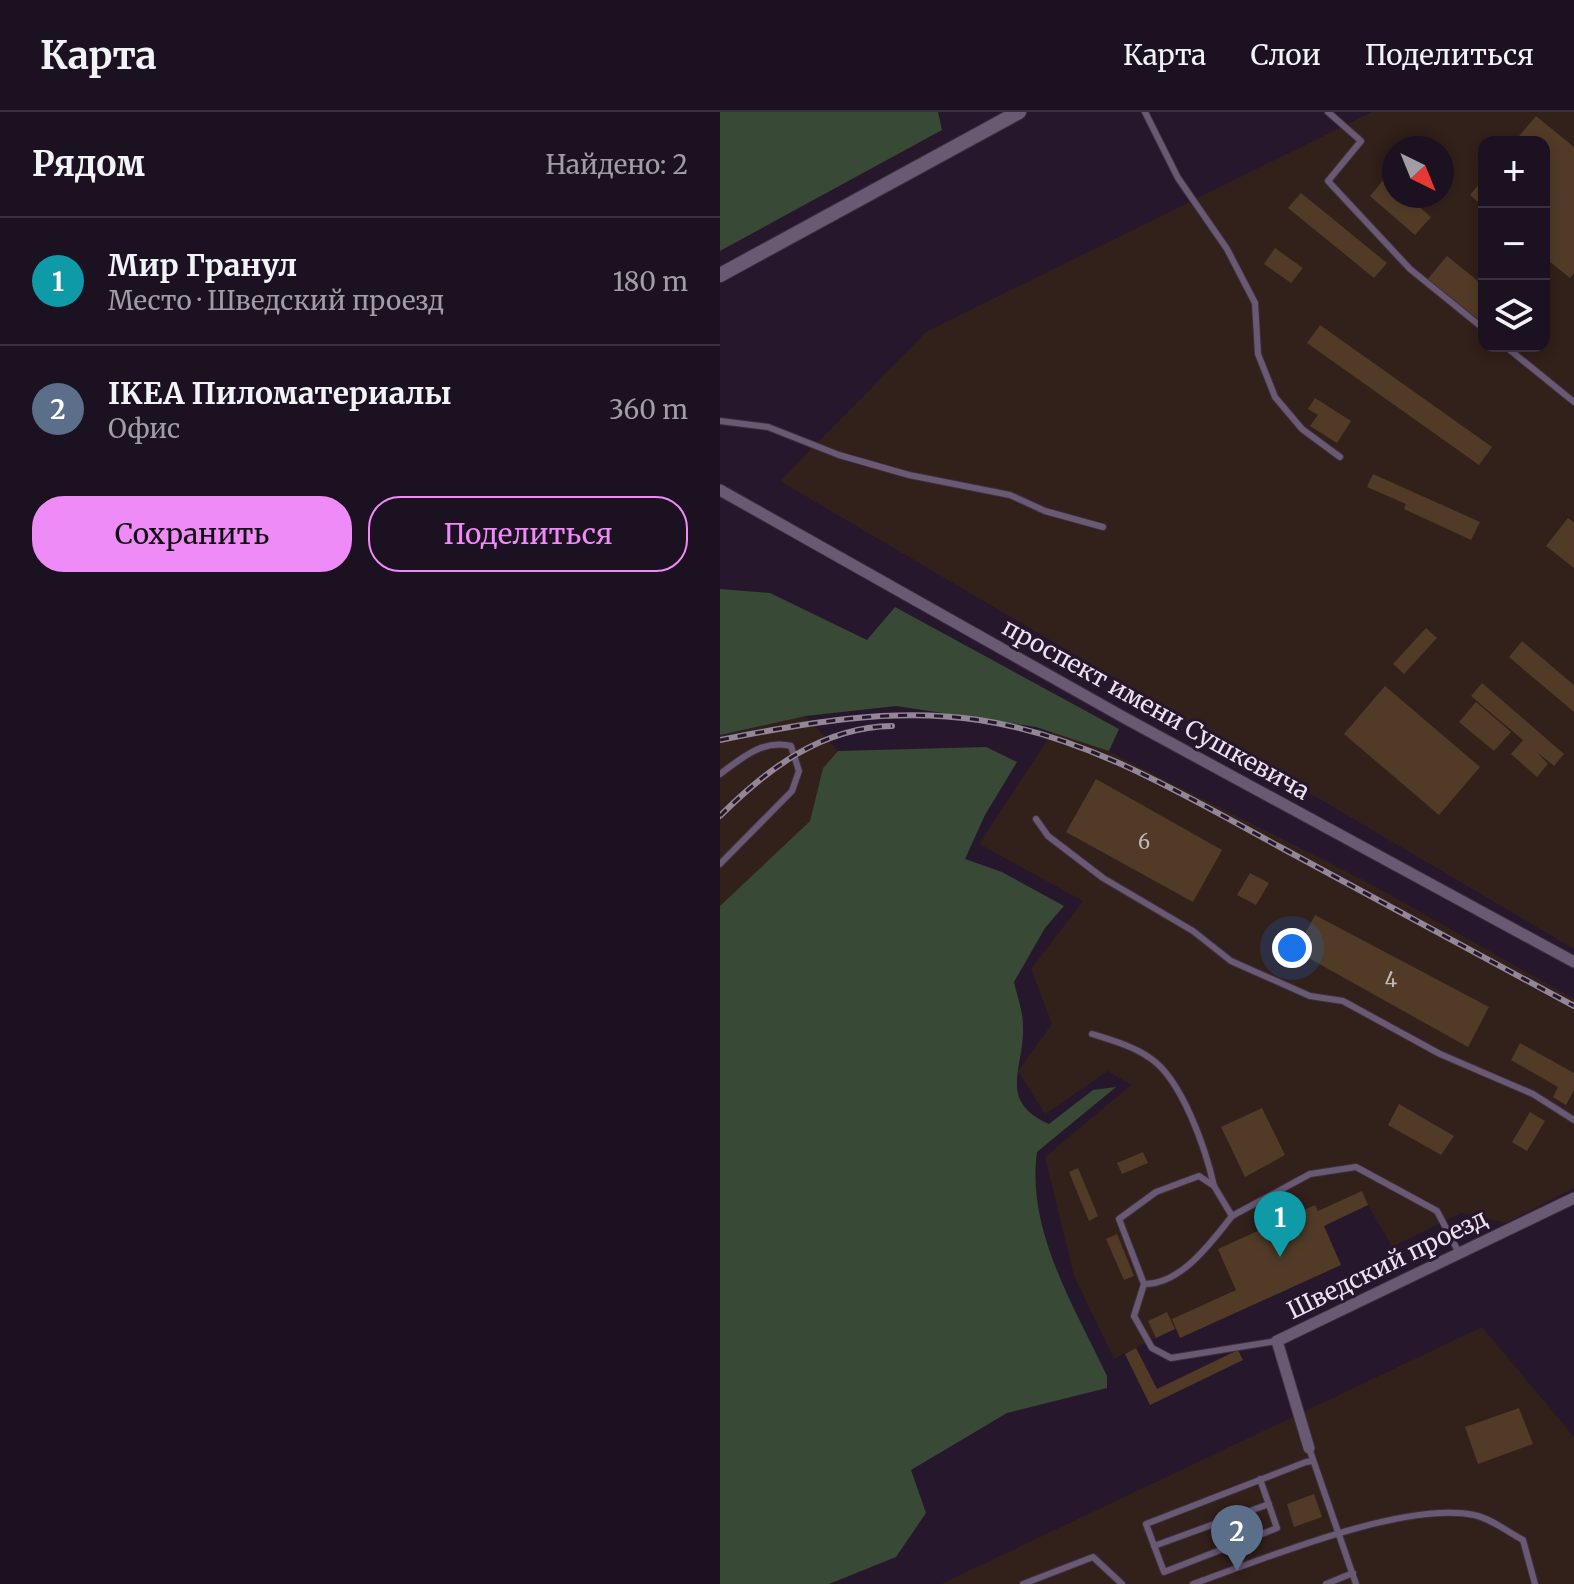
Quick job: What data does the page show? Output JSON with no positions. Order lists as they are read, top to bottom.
{
  "streets": {
    "street": ["проспект имени Сушкевича", "Шведский проезд"]
  },
  "house_numbers": ["6", "4"],
  "north": "bottom right",
  "page": {
    "header": "Карта",
    "nav": ["Карта", "Слои", "Поделиться"],
    "heading": ["Рядом", "Найдено: 2"],
    "map_buttons": ["+", "−"],
    "list": [
      {
        "mark": "1",
        "name": "Мир Гранул",
        "note": "Место · Шведский проезд",
        "value": "180 m"
      },
      {
        "mark": "2",
        "name": "IKEA Пиломатериалы",
        "note": "Офис",
        "value": "360 m"
      }
    ],
    "buttons": ["Сохранить", "Поделиться"],
    "pins": ["1", "2"]
  }
}
